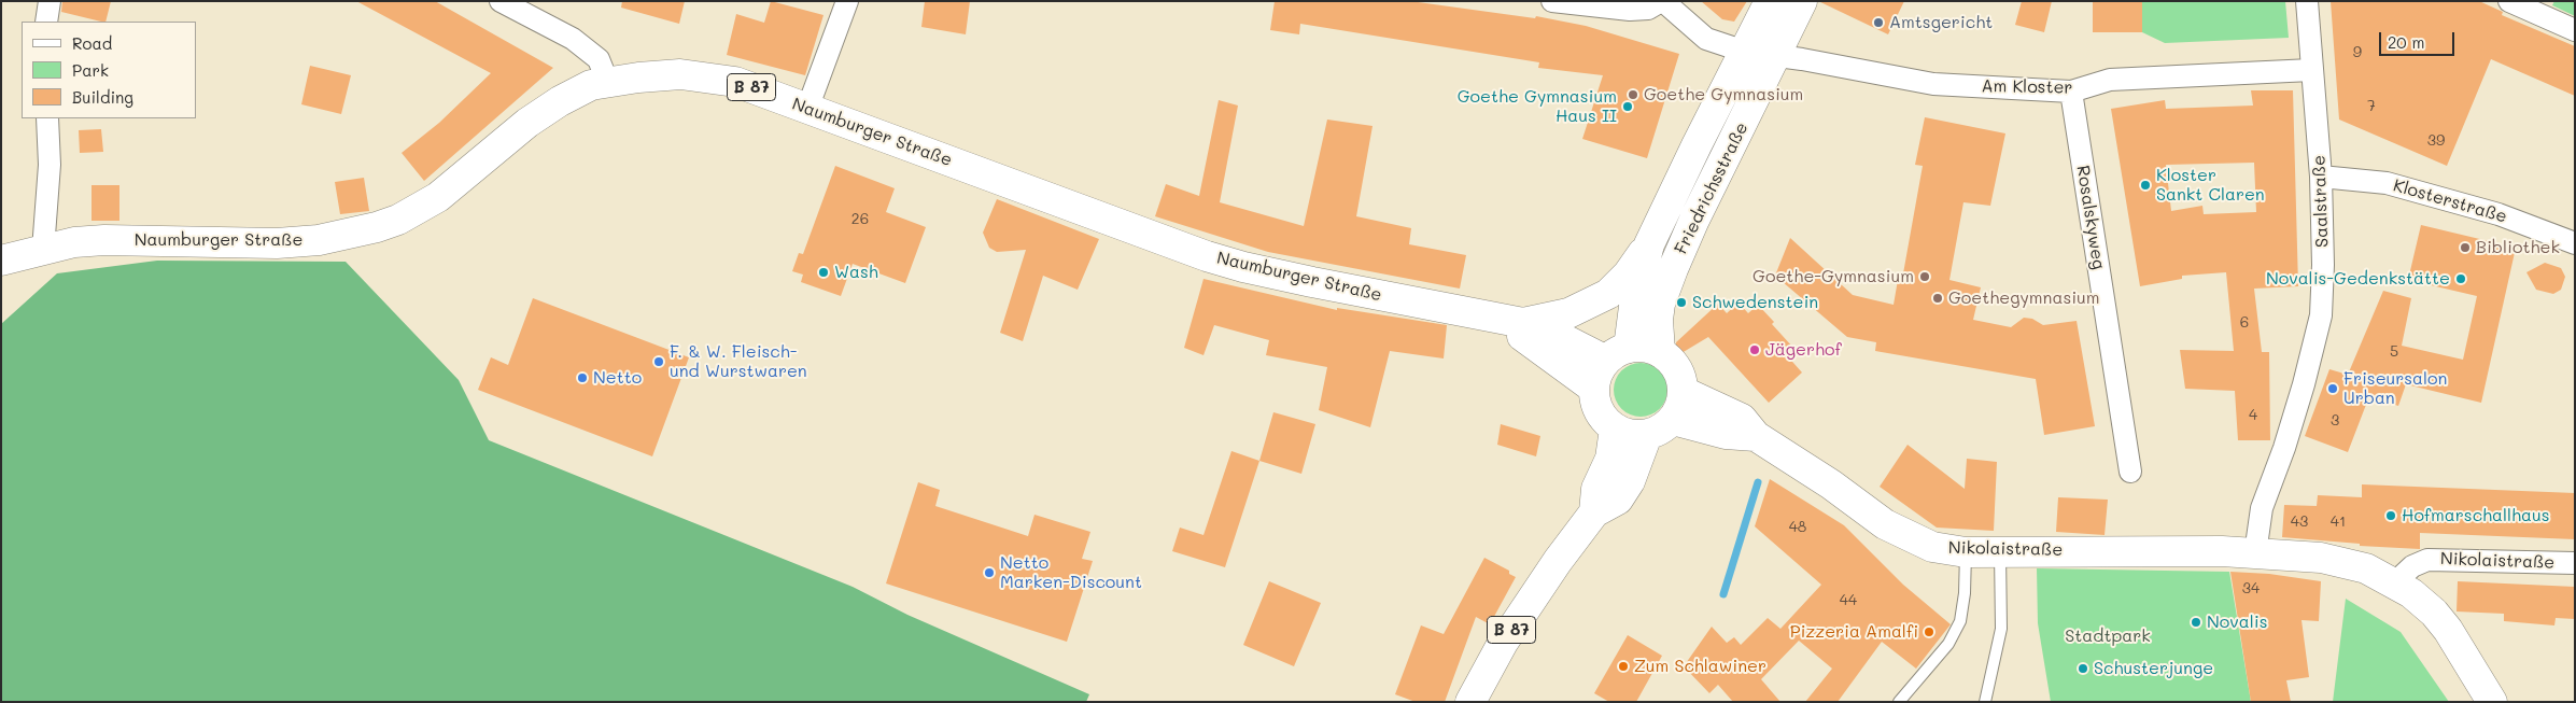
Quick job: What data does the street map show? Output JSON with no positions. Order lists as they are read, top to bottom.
{
  "streets": {
    "main road": [
      "B 87",
      "Naumburger Straße",
      "Friedrichsstraße",
      "Nikolaistraße"
    ],
    "street": [
      "Am Kloster",
      "Saalstraße",
      "Klosterstraße",
      "Rosalskyweg"
    ]
  },
  "crossings": [
    ["B 87", "Naumburger Straße"],
    ["B 87", "Friedrichsstraße"],
    ["B 87", "Nikolaistraße"],
    ["Am Kloster", "Friedrichsstraße"],
    ["Am Kloster", "Saalstraße"],
    ["Am Kloster", "Rosalskyweg"],
    ["Friedrichsstraße", "Nikolaistraße"],
    ["Saalstraße", "Klosterstraße"],
    ["Saalstraße", "Nikolaistraße"]
  ],
  "parks": ["Stadtpark"],
  "places": [
    "Amtsgericht",
    "Goethe Gymnasium",
    "Goethe Gymnasium Haus II",
    "Kloster Sankt Claren",
    "Bibliothek",
    "Wash",
    "Goethe-Gymnasium",
    "Novalis-Gedenkstätte",
    "Goethegymnasium",
    "Schwedenstein",
    "Jägerhof",
    "F. & W. Fleisch- und Wurstwaren",
    "Netto",
    "Friseursalon Urban",
    "Hofmarschallhaus",
    "Netto Marken-Discount",
    "Novalis",
    "Pizzeria Amalfi",
    "Zum Schlawiner",
    "Schusterjunge"
  ],
  "house_numbers": [
    "9",
    "7",
    "39",
    "26",
    "6",
    "5",
    "4",
    "3",
    "43",
    "41",
    "48",
    "34",
    "44"
  ],
  "legend": ["Road", "Park", "Building"],
  "scale_bar": "20 m"
}
